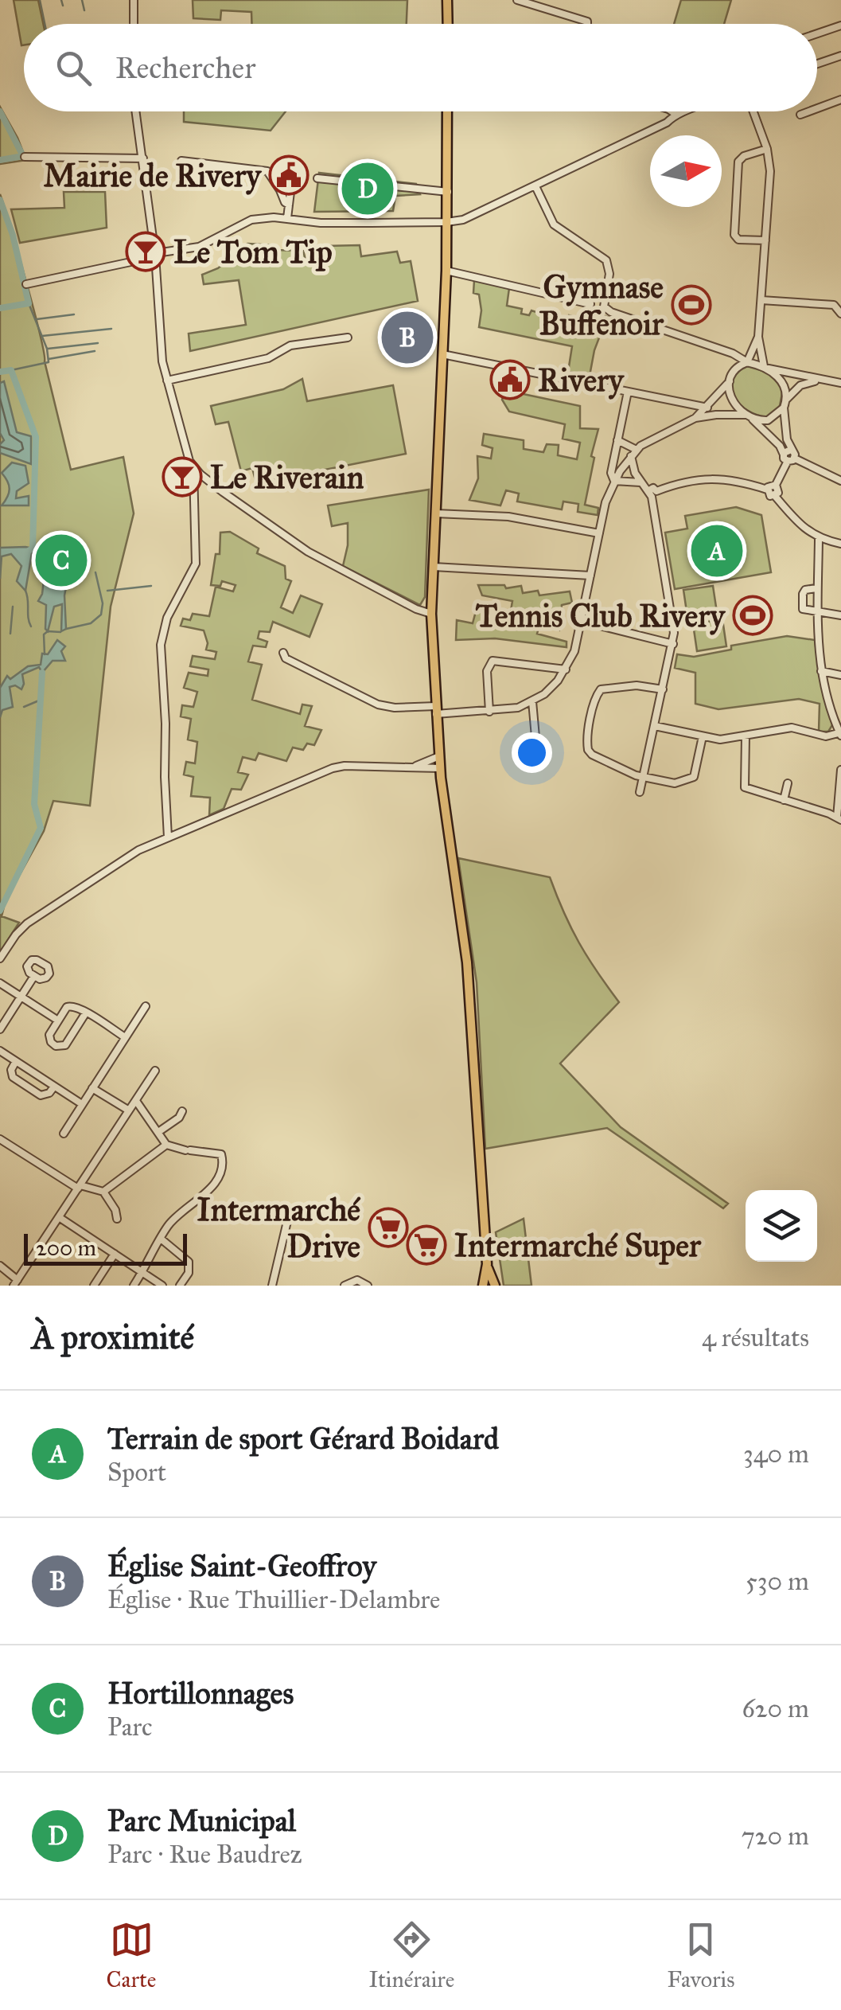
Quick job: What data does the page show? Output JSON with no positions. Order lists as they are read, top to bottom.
{
  "places": {
    "public building": ["Mairie de Rivery", "Rivery"],
    "bar": ["Le Tom Tip", "Le Riverain"],
    "sports": ["Gymnase Buffenoir", "Tennis Club Rivery"],
    "supermarket": ["Intermarché Drive", "Intermarché Super"]
  },
  "scale_bar": "200 m",
  "north": "right",
  "page": {
    "search": "Rechercher",
    "pins": [
      "D",
      "B",
      "A",
      "C"
    ],
    "scale": "200 m",
    "heading": ["À proximité", "4 résultats"],
    "list": [
      {
        "mark": "A",
        "name": "Terrain de sport Gérard Boidard",
        "note": "Sport",
        "value": "340 m"
      },
      {
        "mark": "B",
        "name": "Église Saint-Geoffroy",
        "note": "Église · Rue Thuillier-Delambre",
        "value": "530 m"
      },
      {
        "mark": "C",
        "name": "Hortillonnages",
        "note": "Parc",
        "value": "620 m"
      },
      {
        "mark": "D",
        "name": "Parc Municipal",
        "note": "Parc · Rue Baudrez",
        "value": "720 m"
      }
    ],
    "nav": ["Carte", "Itinéraire", "Favoris"]
  }
}
